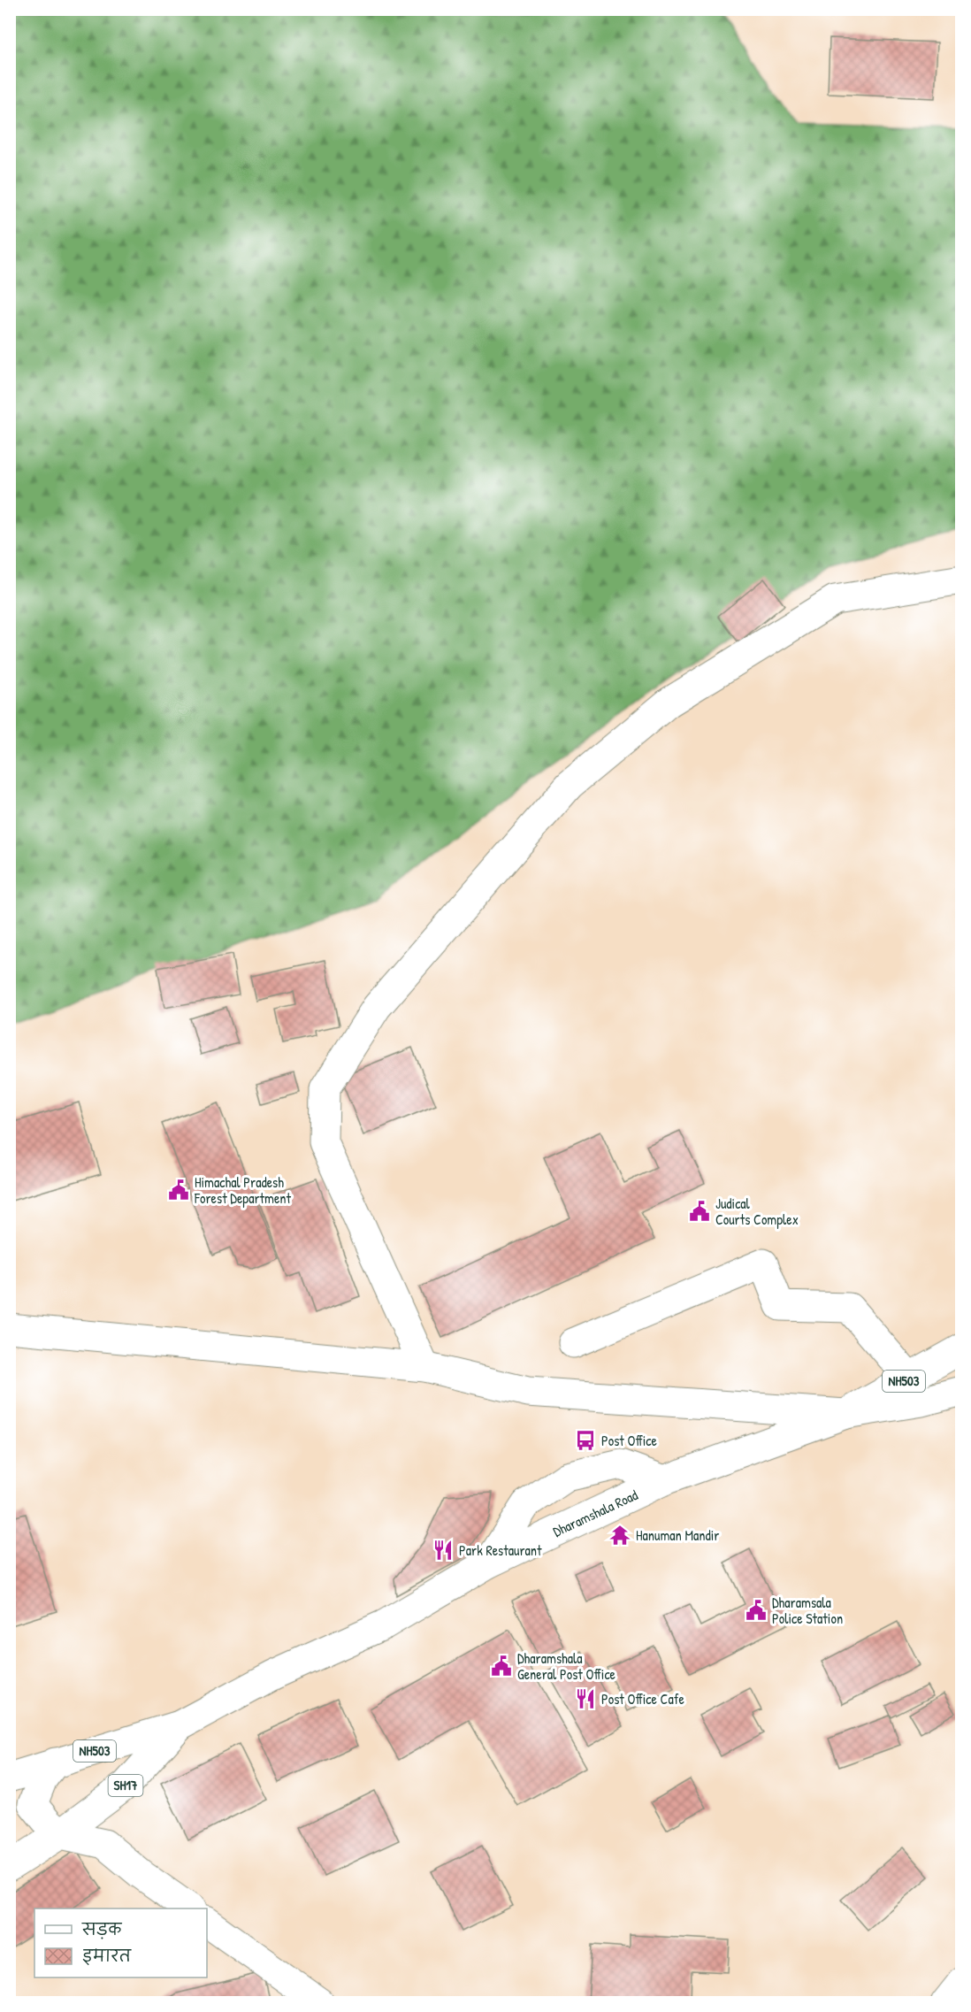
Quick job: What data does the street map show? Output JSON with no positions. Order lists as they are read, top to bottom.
{
  "streets": {
    "main road": ["NH503", "Dharamshala Road", "SH17"]
  },
  "crossings": [
    ["NH503", "Dharamshala Road"],
    ["NH503", "SH17"],
    ["Dharamshala Road", "SH17"]
  ],
  "places": {
    "public building": [
      "Himachal Pradesh Forest Department",
      "Judical Courts Complex",
      "Dharamsala Police Station",
      "Dharamshala General Post Office"
    ],
    "bus stop": ["Post Office"],
    "temple": ["Hanuman Mandir"],
    "restaurant": ["Park Restaurant", "Post Office Cafe"]
  },
  "legend": ["सड़क", "इमारत"]
}
